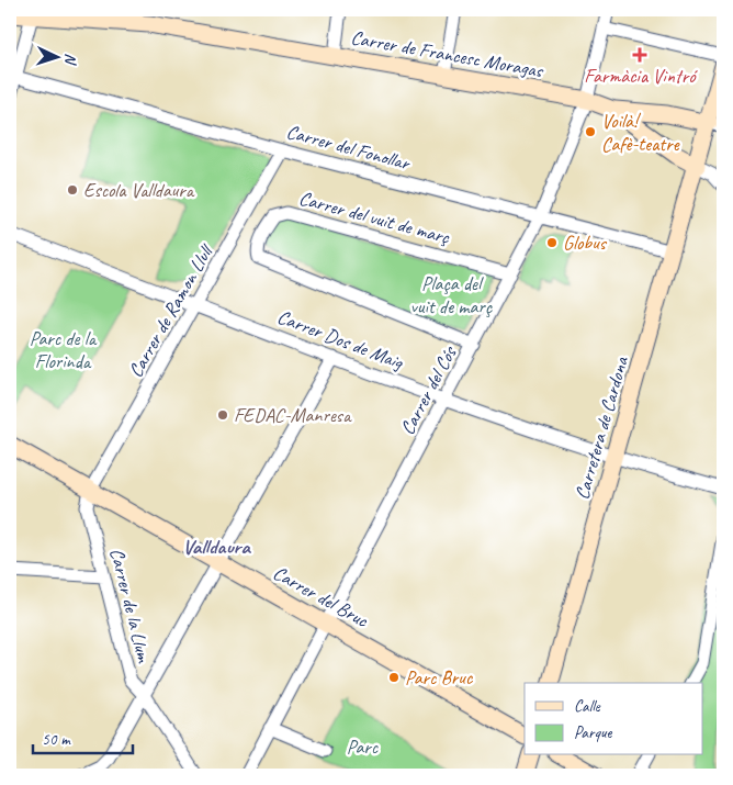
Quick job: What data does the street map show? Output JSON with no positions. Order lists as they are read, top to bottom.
{
  "streets": {
    "street": [
      "Carrer de Francesc Moragas",
      "Carrer del Fonollar",
      "Carrer del vuit de març",
      "Carrer de Ramon Llull",
      "Carrer Dos de Maig",
      "Carrer del Cós",
      "Carretera de Cardona",
      "Carrer del Bruc",
      "Carrer de la Llum"
    ]
  },
  "crossings": [
    ["Carrer de Francesc Moragas", "Carrer del Cós"],
    ["Carrer de Francesc Moragas", "Carretera de Cardona"],
    ["Carrer del Fonollar", "Carrer de Ramon Llull"],
    ["Carrer del Fonollar", "Carrer del Cós"],
    ["Carrer del Fonollar", "Carretera de Cardona"],
    ["Carrer del vuit de març", "Carrer del Cós"],
    ["Carrer de Ramon Llull", "Carrer Dos de Maig"],
    ["Carrer de Ramon Llull", "Carrer del Bruc"],
    ["Carrer de Ramon Llull", "Carrer de la Llum"],
    ["Carrer Dos de Maig", "Carrer del Cós"],
    ["Carrer Dos de Maig", "Carretera de Cardona"],
    ["Carrer del Cós", "Carrer del Bruc"],
    ["Carrer del Bruc", "Carrer de la Llum"]
  ],
  "districts": ["Valldaura"],
  "parks": ["Plaça del vuit de març", "Parc de la Florinda", "Parc"],
  "places": {
    "health": ["Farmàcia Vintró"],
    "other": [
      "Voilà! Cafè-teatre",
      "Escola Valldaura",
      "Globus",
      "FEDAC-Manresa",
      "Parc Bruc"
    ]
  },
  "legend": ["Calle", "Parque"],
  "scale_bar": "50 m",
  "north": "right"
}
